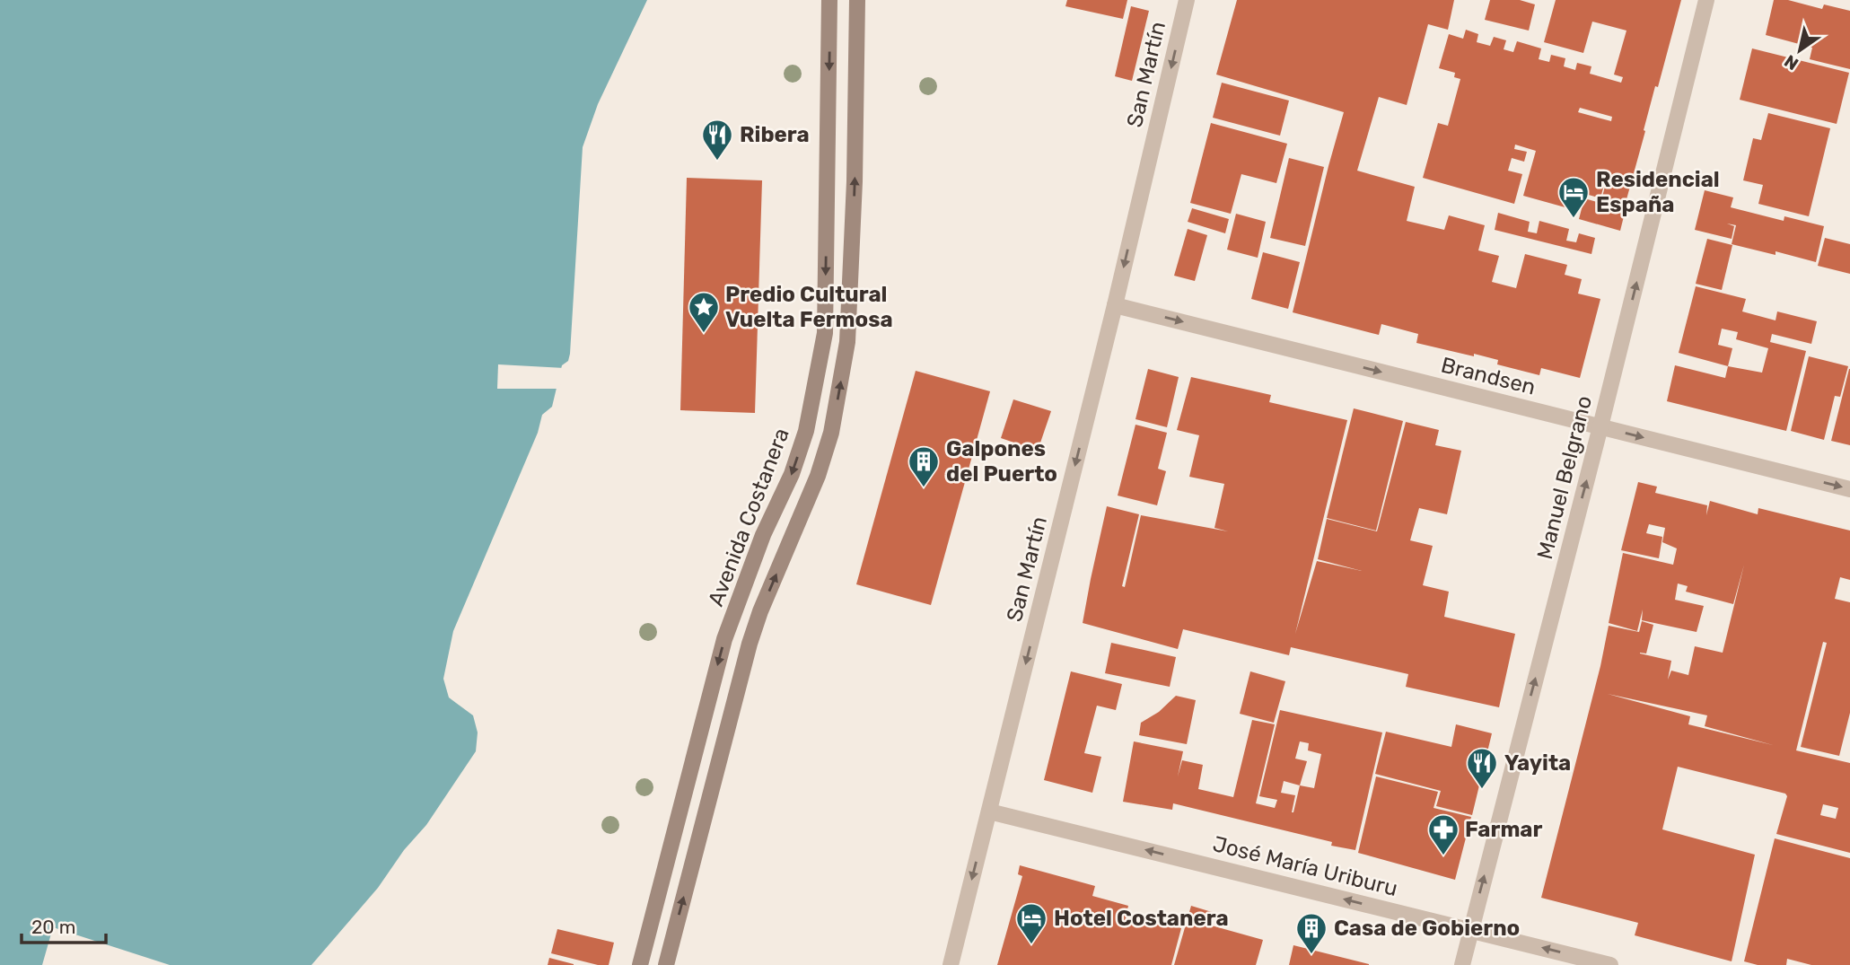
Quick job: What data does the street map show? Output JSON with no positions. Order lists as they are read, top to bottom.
{
  "streets": {
    "main road": ["Avenida Costanera"],
    "street": [
      "San Martín",
      "Brandsen",
      "Manuel Belgrano",
      "José María Uriburu"
    ]
  },
  "crossings": [
    ["San Martín", "Brandsen"],
    ["San Martín", "José María Uriburu"],
    ["Brandsen", "Manuel Belgrano"],
    ["Manuel Belgrano", "José María Uriburu"]
  ],
  "one_way": [
    "San Martín",
    "Brandsen",
    "Manuel Belgrano",
    "José María Uriburu"
  ],
  "places": {
    "restaurant": ["Ribera", "Yayita"],
    "hotel": ["Residencial España", "Hotel Costanera"],
    "place": ["Predio Cultural Vuelta Fermosa"],
    "building": ["Galpones del Puerto", "Casa de Gobierno"],
    "pharmacy": ["Farmar"]
  },
  "scale_bar": "20 m",
  "north": "bottom left"
}
